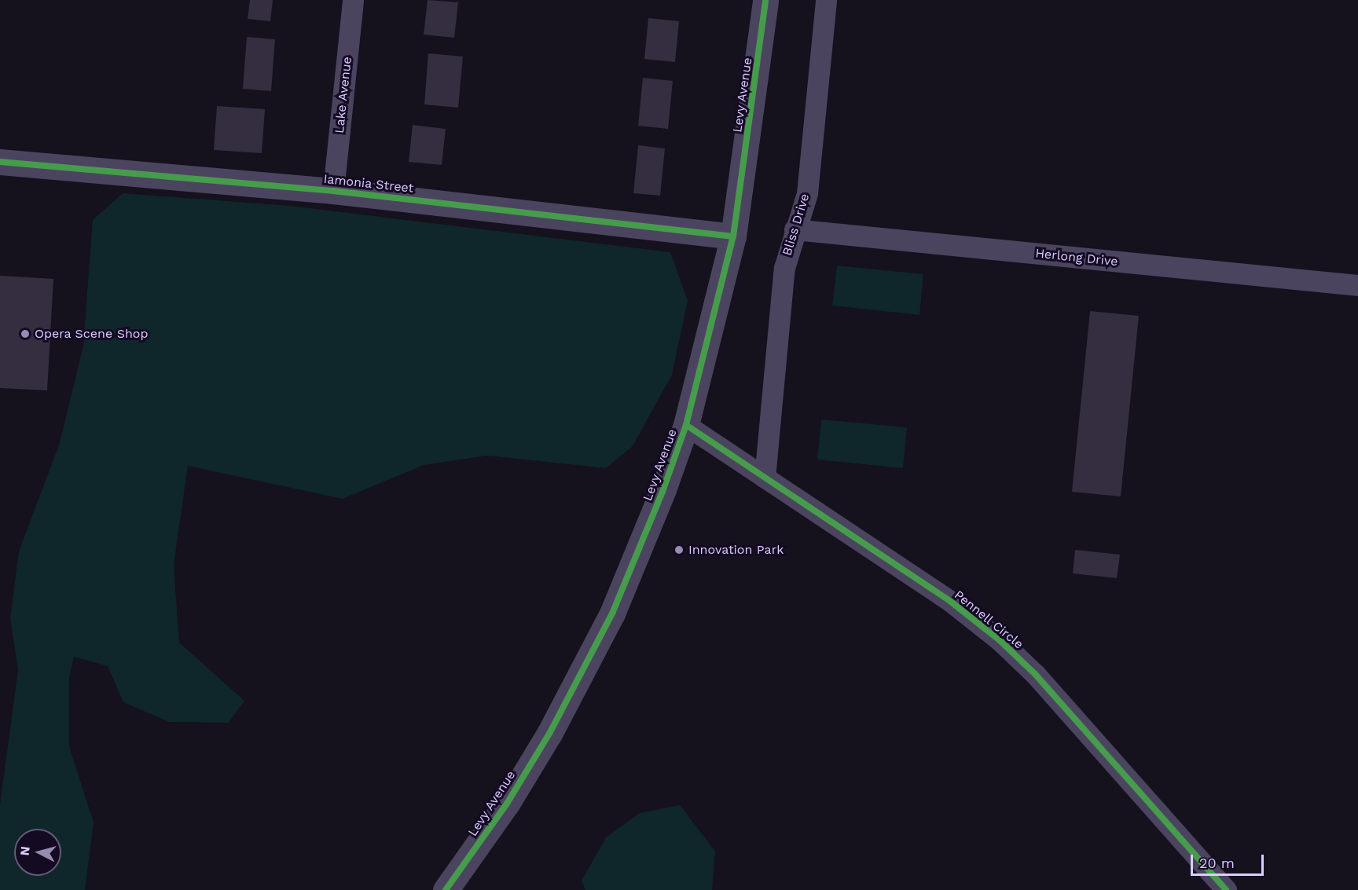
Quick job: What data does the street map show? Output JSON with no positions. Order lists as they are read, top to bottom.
{
  "streets": {
    "street": [
      "Lake Avenue",
      "Levy Avenue",
      "Iamonia Street",
      "Bliss Drive",
      "Herlong Drive",
      "Pennell Circle"
    ]
  },
  "crossings": [
    ["Lake Avenue", "Iamonia Street"],
    ["Levy Avenue", "Iamonia Street"],
    ["Levy Avenue", "Pennell Circle"],
    ["Bliss Drive", "Herlong Drive"],
    ["Bliss Drive", "Pennell Circle"]
  ],
  "places": ["Opera Scene Shop", "Innovation Park"],
  "scale_bar": "20 m",
  "north": "left"
}
